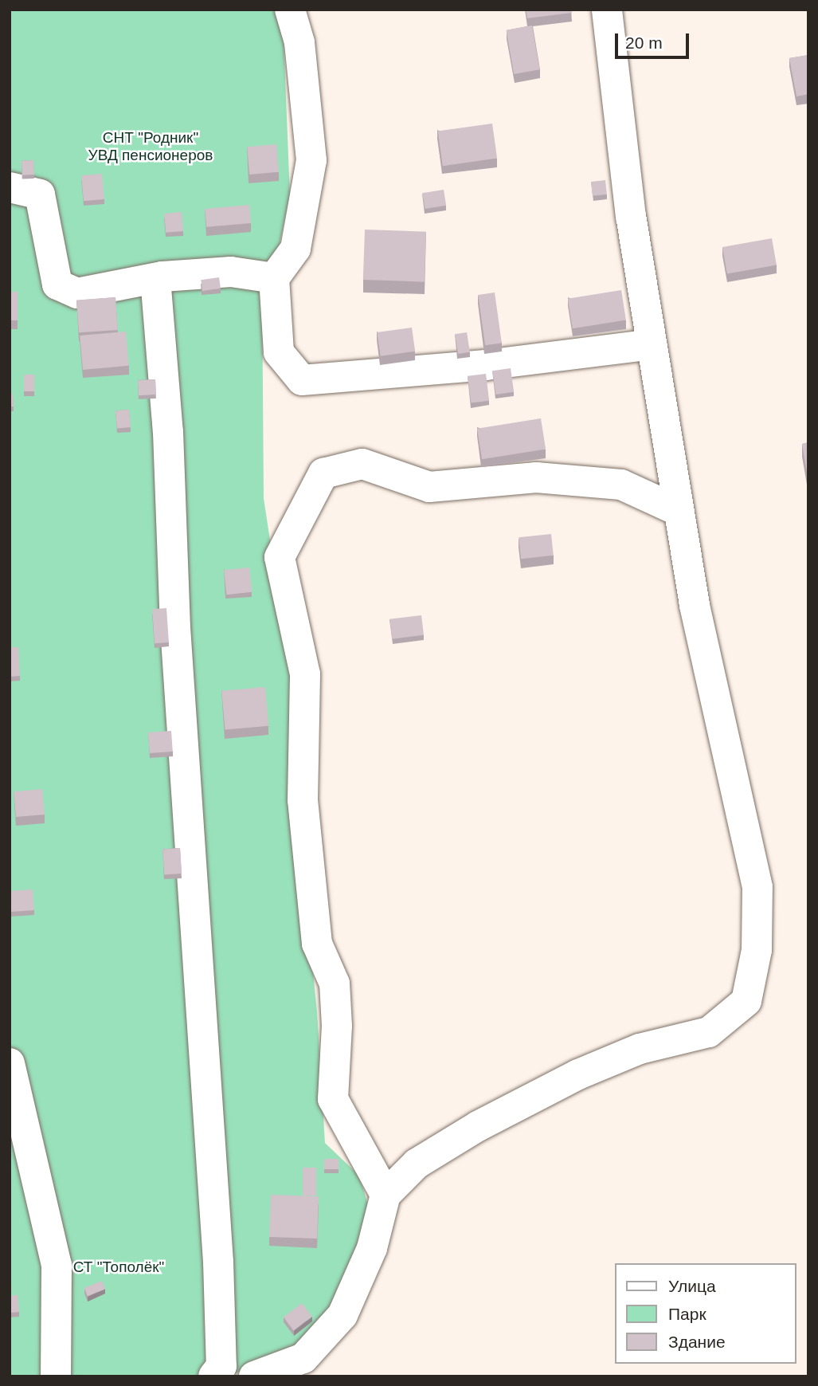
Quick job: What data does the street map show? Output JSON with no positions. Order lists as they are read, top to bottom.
{
  "parks": ["СНТ \"Родник\" УВД пенсионеров", "СТ \"Тополёк\""],
  "legend": ["Улица", "Парк", "Здание"],
  "scale_bar": "20 m"
}
